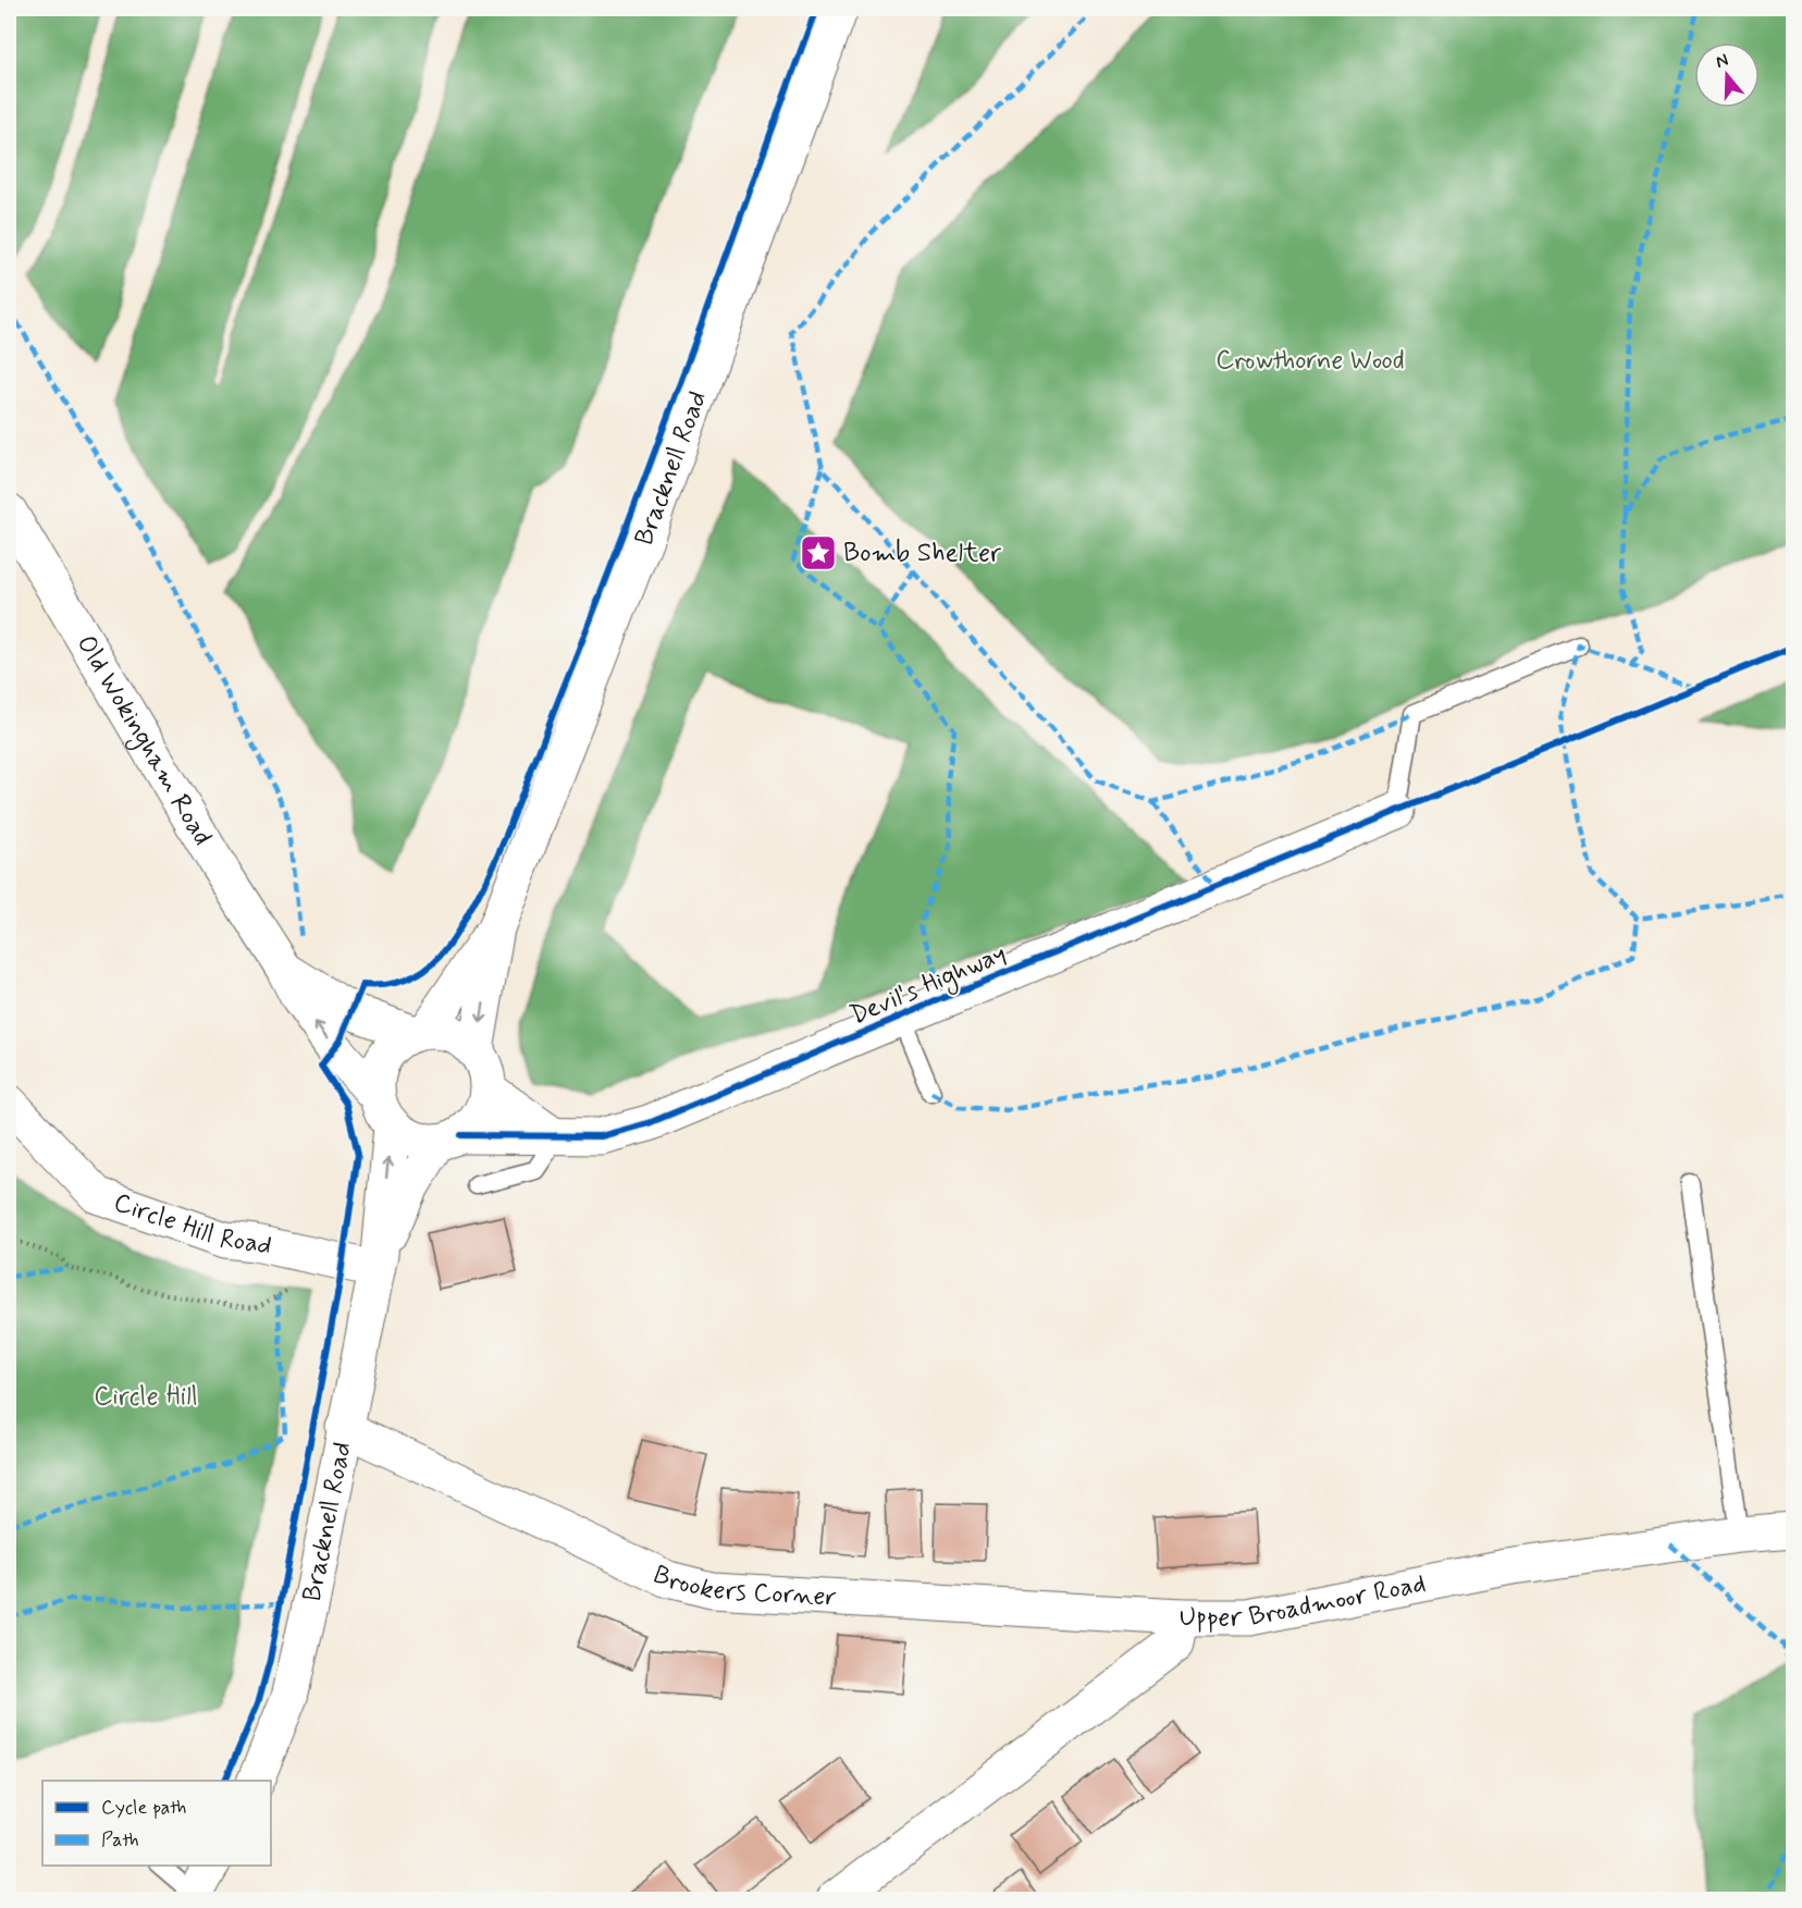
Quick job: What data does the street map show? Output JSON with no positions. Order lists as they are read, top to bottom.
{
  "streets": {
    "street": [
      "Bracknell Road",
      "Old Wokingham Road",
      "Devil's Highway",
      "Circle Hill Road",
      "Brookers Corner",
      "Upper Broadmoor Road"
    ]
  },
  "crossings": [
    ["Bracknell Road", "Old Wokingham Road"],
    ["Bracknell Road", "Devil's Highway"],
    ["Bracknell Road", "Circle Hill Road"],
    ["Bracknell Road", "Brookers Corner"],
    ["Old Wokingham Road", "Devil's Highway"],
    ["Brookers Corner", "Upper Broadmoor Road"]
  ],
  "parks": ["Crowthorne Wood", "Circle Hill"],
  "places": {
    "place": ["Bomb Shelter"]
  },
  "legend": ["Cycle path", "Path"],
  "north": "top"
}
